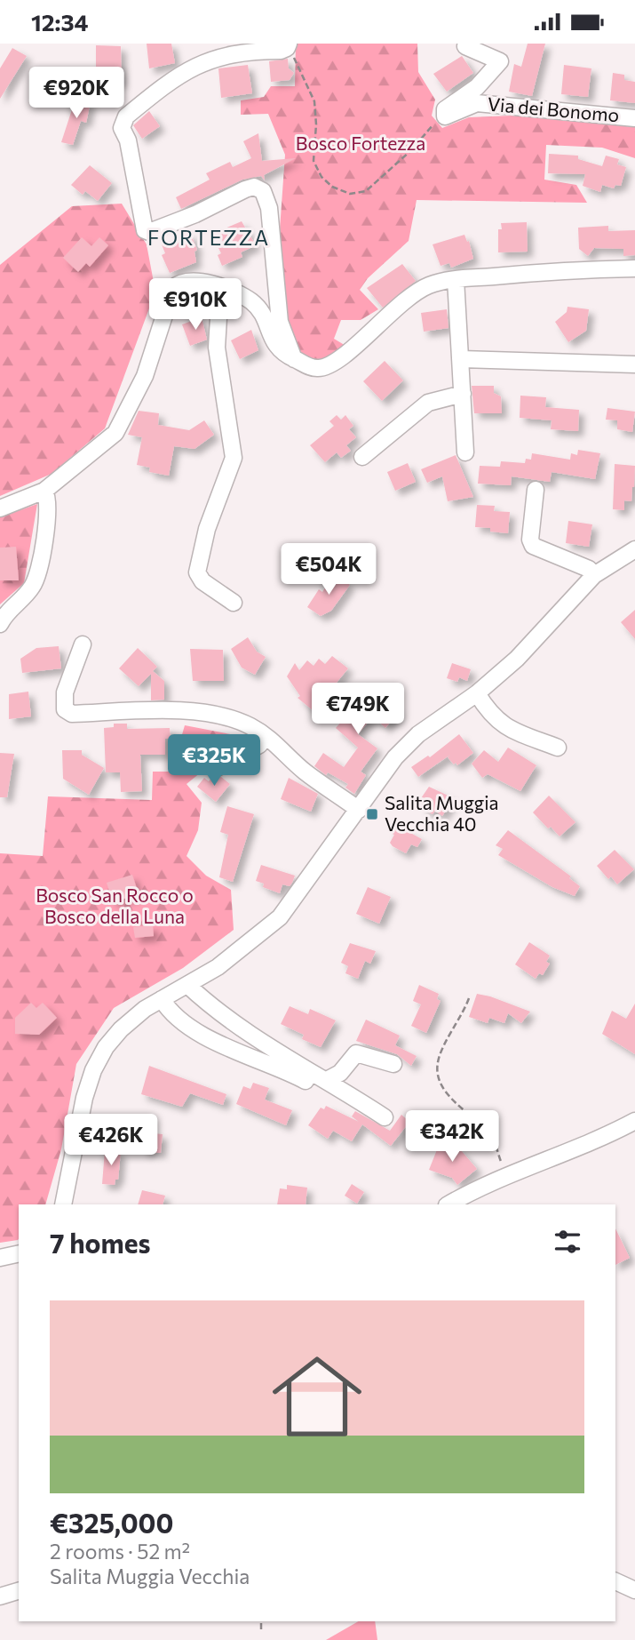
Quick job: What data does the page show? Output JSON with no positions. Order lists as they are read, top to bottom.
{
  "streets": {
    "street": ["Via dei Bonomo"]
  },
  "districts": ["FORTEZZA"],
  "parks": ["Bosco Fortezza", "Bosco San Rocco o Bosco della Luna"],
  "places": {
    "transit": ["Salita Muggia Vecchia 40"]
  },
  "page": {
    "status": "12:34",
    "price": [
      "€920K",
      "€910K",
      "€504K",
      "€749K",
      "€325K",
      "€342K",
      "€426K"
    ],
    "heading": "7 homes",
    "list": [
      {
        "name": "€325,000",
        "note": "2 rooms · 52 m² · Salita Muggia Vecchia"
      }
    ]
  }
}
